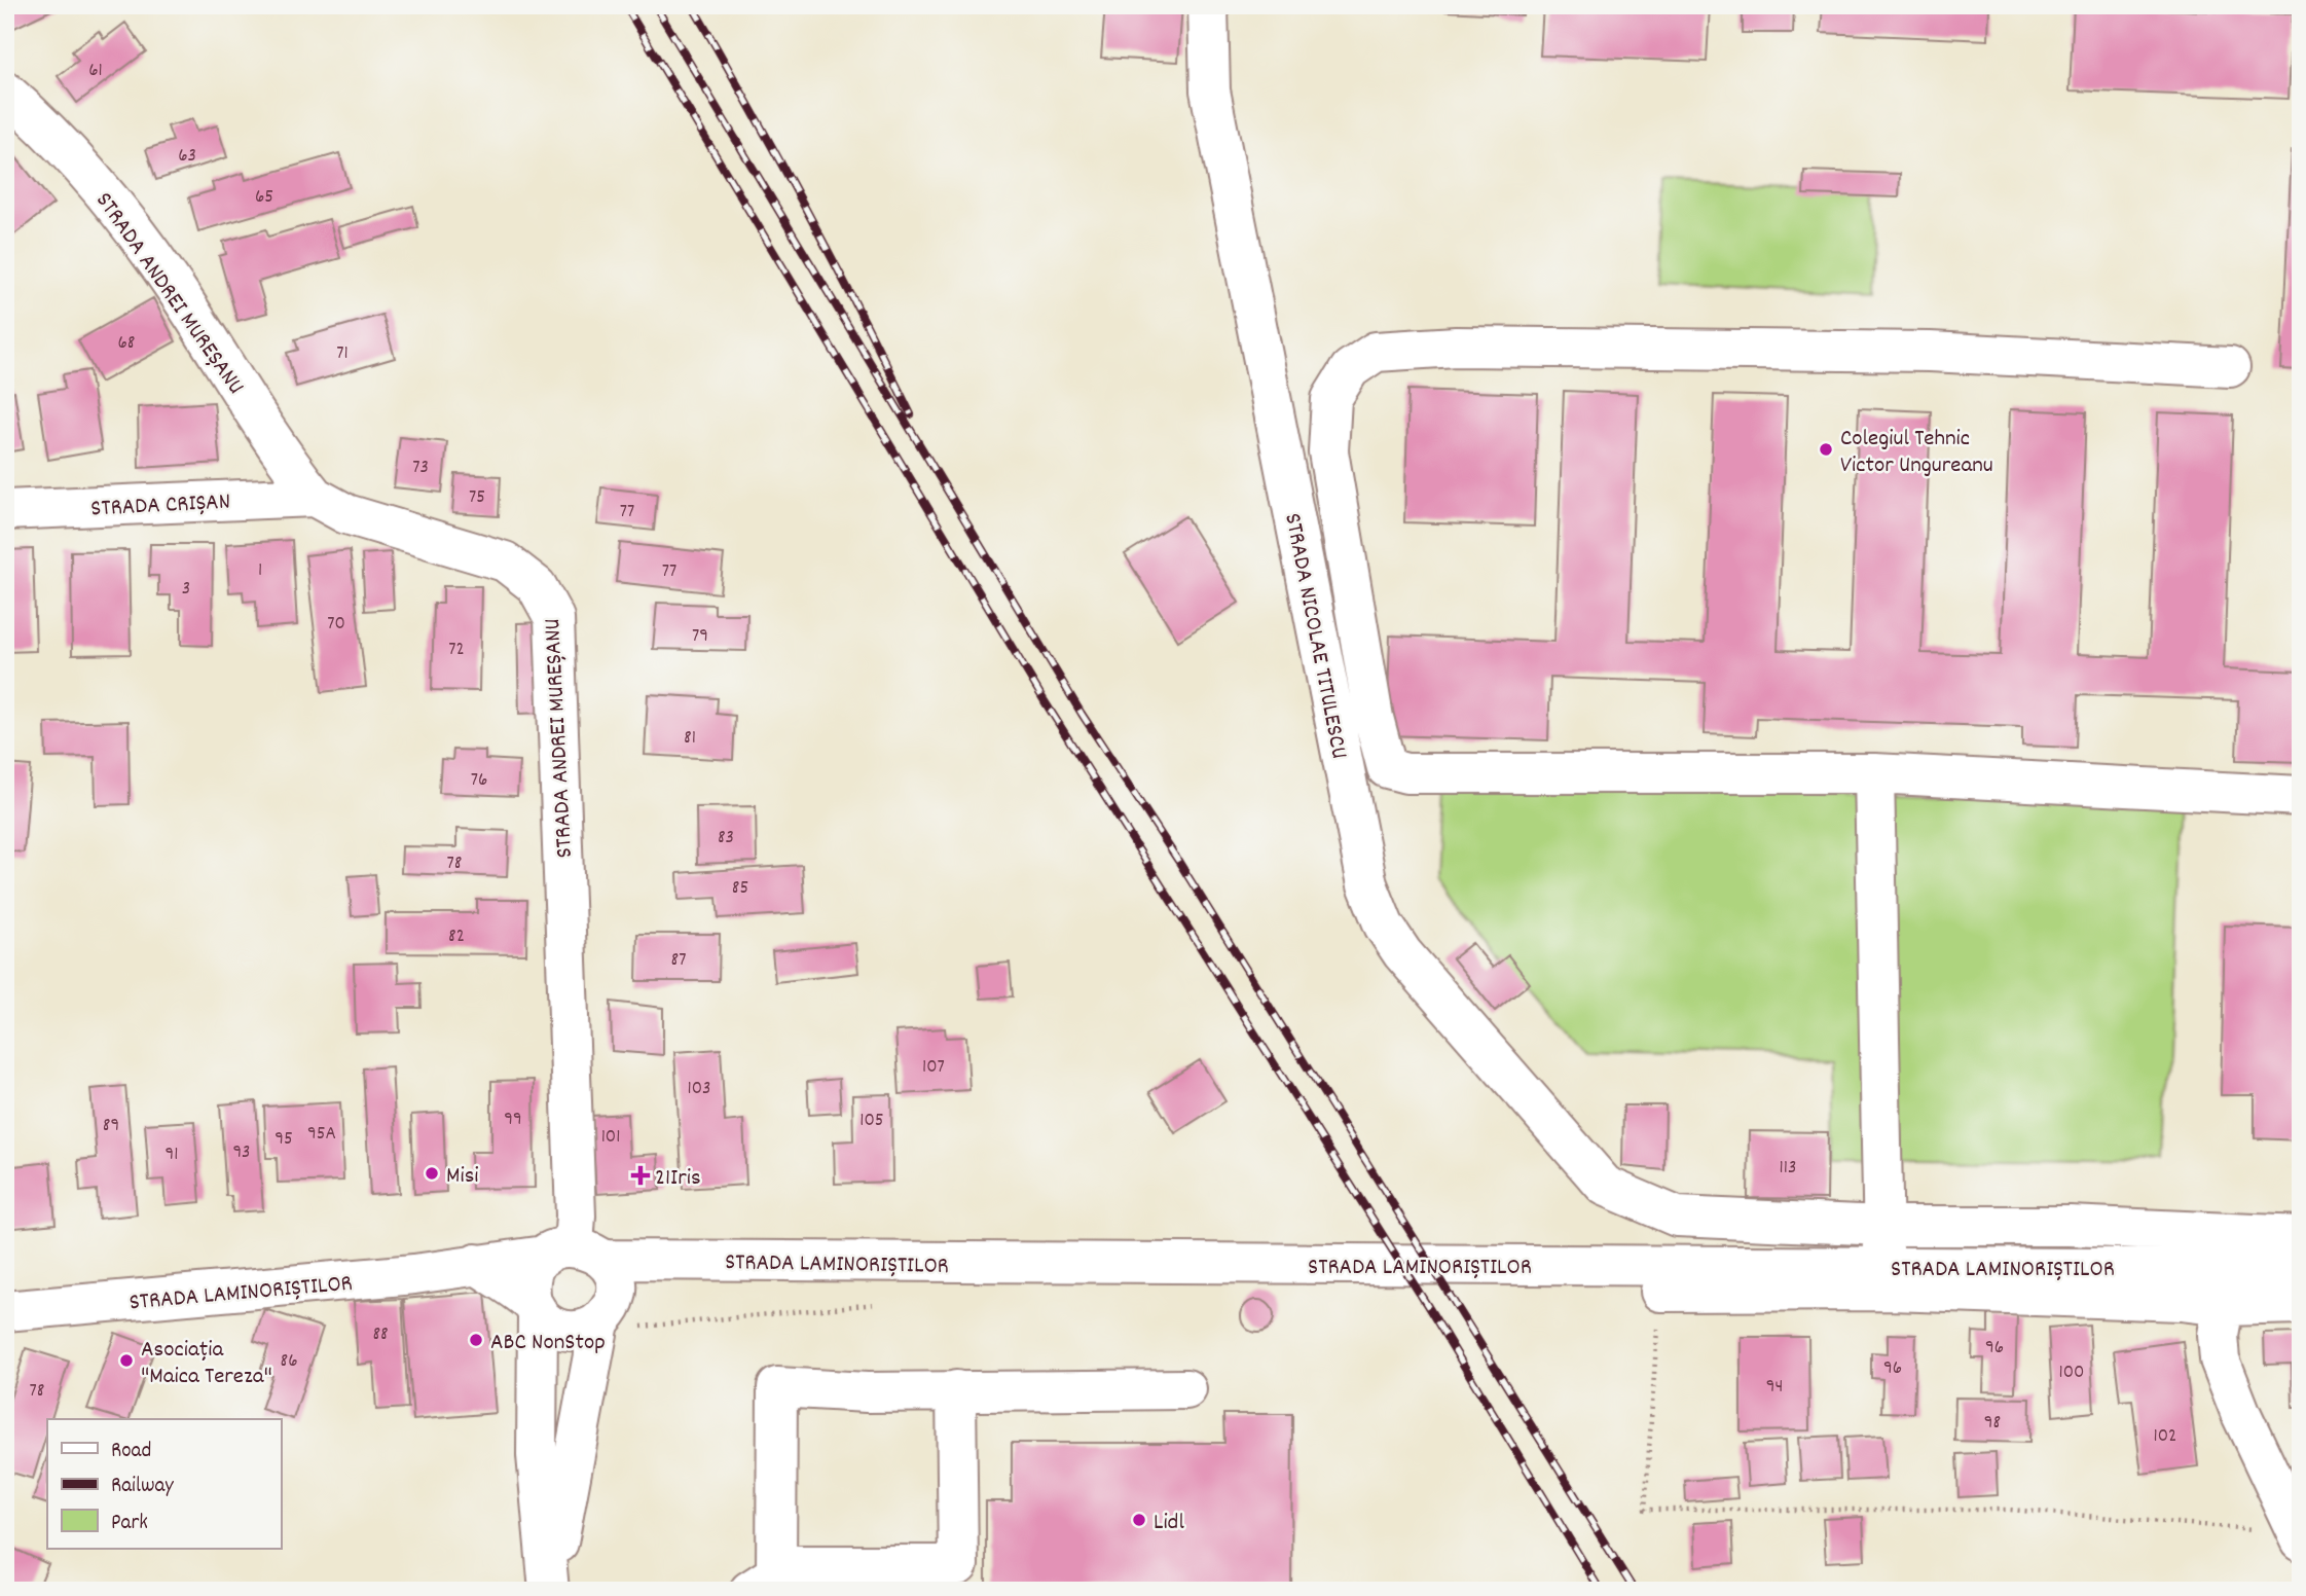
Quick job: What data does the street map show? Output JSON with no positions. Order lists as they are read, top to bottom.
{
  "streets": {
    "street": [
      "STRADA ANDREI MUREȘANU",
      "STRADA CRIȘAN",
      "STRADA NICOLAE TITULESCU",
      "STRADA LAMINORIȘTILOR"
    ]
  },
  "crossings": [
    ["STRADA ANDREI MUREȘANU", "STRADA CRIȘAN"],
    ["STRADA ANDREI MUREȘANU", "STRADA LAMINORIȘTILOR"]
  ],
  "places": {
    "other": [
      "Colegiul Tehnic Victor Ungureanu",
      "Misi",
      "ABC NonStop",
      "Asociația \"Maica Tereza\"",
      "Lidl"
    ],
    "health": ["21Iris"]
  },
  "house_numbers": [
    "61",
    "63",
    "65",
    "68",
    "71",
    "73",
    "75",
    "77",
    "1",
    "77",
    "3",
    "70",
    "79",
    "72",
    "81",
    "76",
    "83",
    "78",
    "85",
    "82",
    "87",
    "107",
    "103",
    "99",
    "105",
    "89",
    "95A",
    "101",
    "95",
    "93",
    "91",
    "113",
    "88",
    "96",
    "86",
    "96",
    "100",
    "94",
    "78",
    "98",
    "102"
  ],
  "legend": ["Road", "Railway", "Park"]
}
